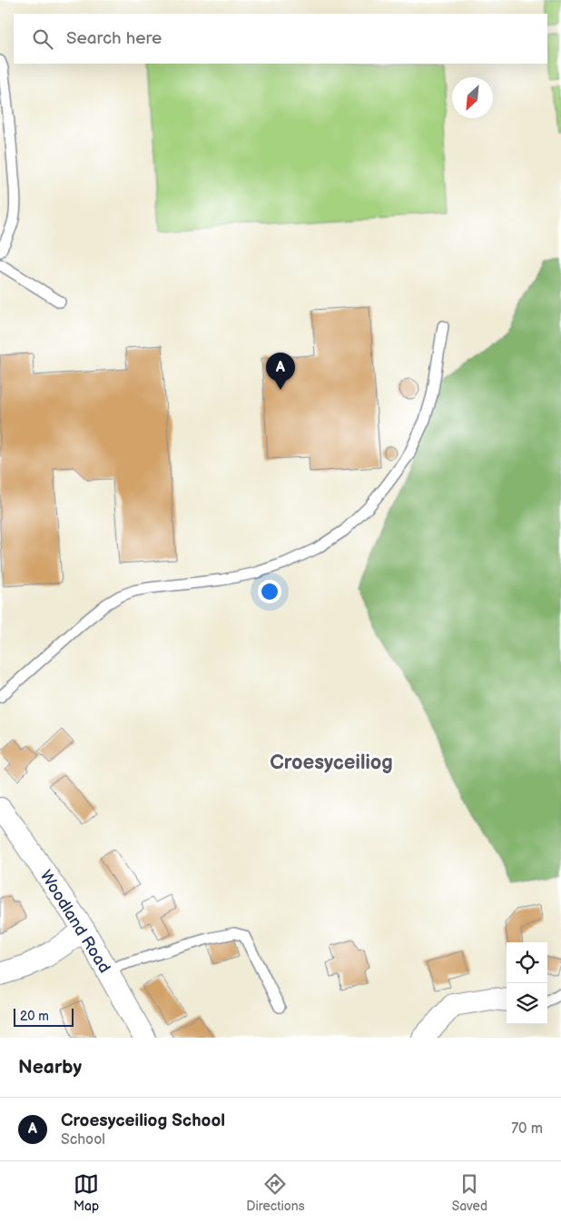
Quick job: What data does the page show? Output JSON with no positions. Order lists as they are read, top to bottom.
{
  "streets": {
    "street": ["Woodland Road"]
  },
  "districts": ["Croesyceiliog"],
  "scale_bar": "20 m",
  "north": "bottom left",
  "page": {
    "search": "Search here",
    "pins": "A",
    "scale": "20 m",
    "heading": "Nearby",
    "list": [
      {
        "mark": "A",
        "name": "Croesyceiliog School",
        "note": "School",
        "value": "70 m"
      }
    ],
    "nav": ["Map", "Directions", "Saved"]
  }
}
